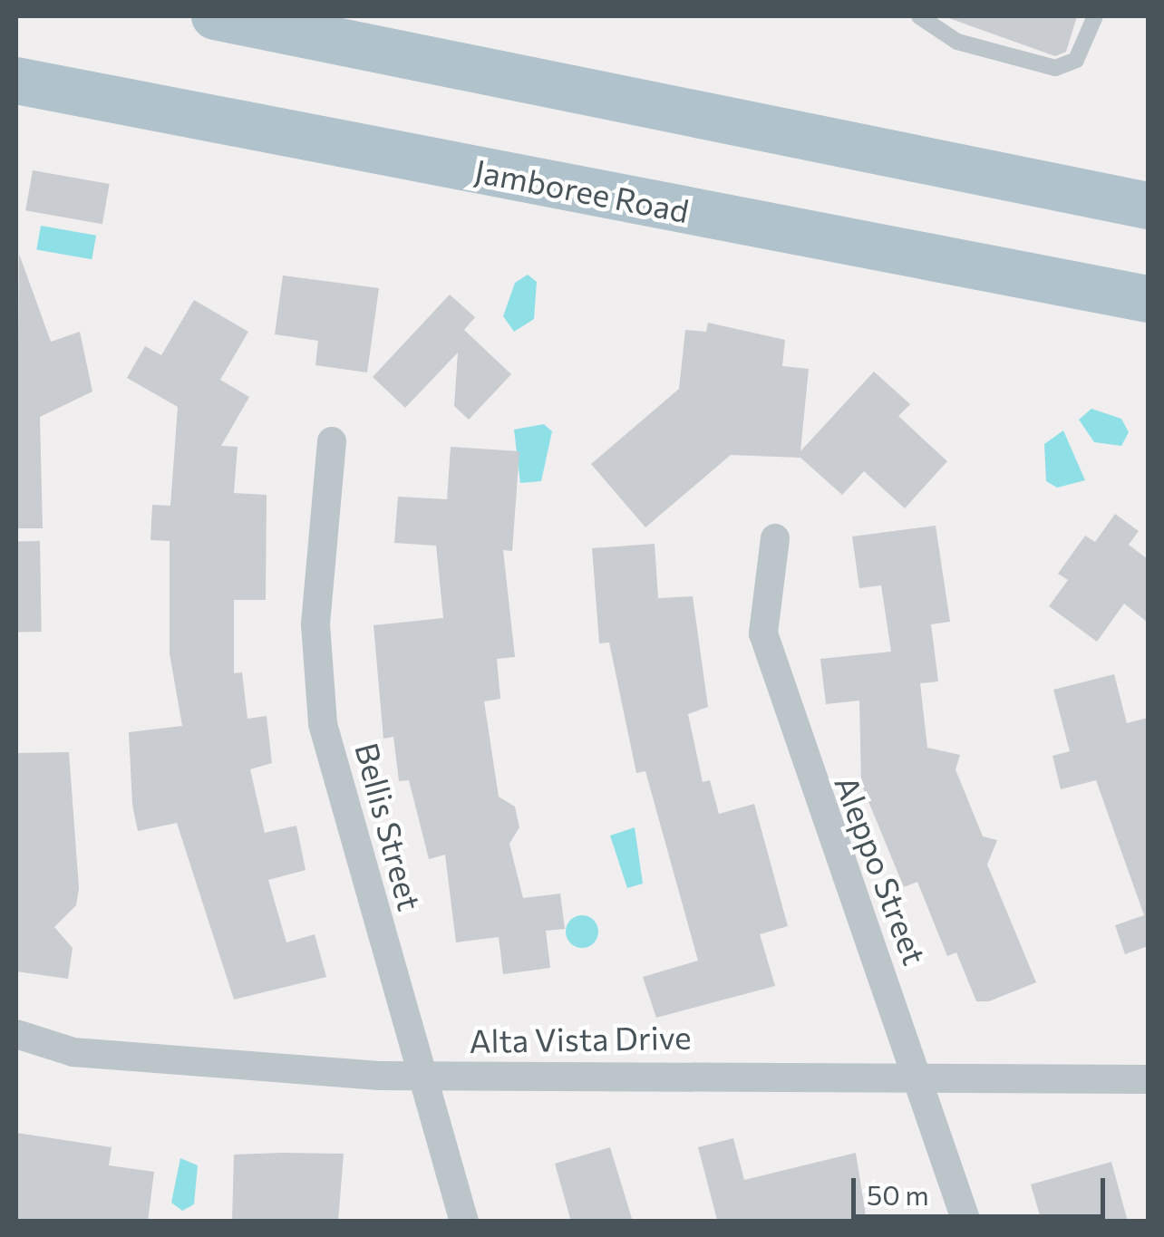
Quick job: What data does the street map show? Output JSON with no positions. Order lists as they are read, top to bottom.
{
  "streets": {
    "main road": ["Jamboree Road"],
    "street": ["Bellis Street", "Aleppo Street", "Alta Vista Drive"]
  },
  "crossings": [
    ["Bellis Street", "Alta Vista Drive"],
    ["Aleppo Street", "Alta Vista Drive"]
  ],
  "scale_bar": "50 m"
}
